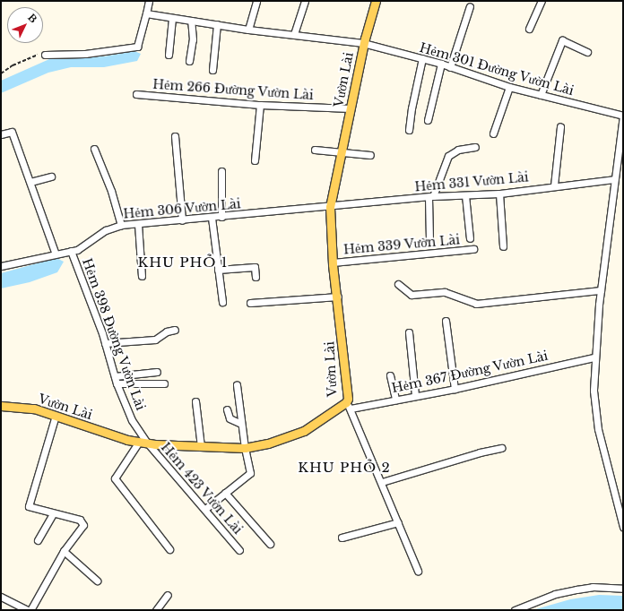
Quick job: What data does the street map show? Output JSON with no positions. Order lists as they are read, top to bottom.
{
  "streets": {
    "main road": ["Vườn Lài"],
    "street": [
      "Hẻm 301 Đường Vườn Lài",
      "Hẻm 266 Đường Vườn Lài",
      "Hẻm 331 Vườn Lài",
      "Hẻm 306 Vườn Lài",
      "Hẻm 339 Vườn Lài",
      "Hẻm 398 Đường Vườn Lài",
      "Hẻm 367 Đường Vườn Lài",
      "Hẻm 423 Vườn Lài"
    ]
  },
  "crossings": [
    ["Hẻm 301 Đường Vườn Lài", "Vườn Lài"],
    ["Vườn Lài", "Hẻm 266 Đường Vườn Lài"],
    ["Vườn Lài", "Hẻm 331 Vườn Lài"],
    ["Vườn Lài", "Hẻm 306 Vườn Lài"],
    ["Vườn Lài", "Hẻm 339 Vườn Lài"],
    ["Vườn Lài", "Hẻm 398 Đường Vườn Lài"],
    ["Vườn Lài", "Hẻm 423 Vườn Lài"],
    ["Hẻm 331 Vườn Lài", "Hẻm 306 Vườn Lài"],
    ["Hẻm 306 Vườn Lài", "Hẻm 398 Đường Vườn Lài"],
    ["Hẻm 398 Đường Vườn Lài", "Hẻm 423 Vườn Lài"]
  ],
  "districts": ["KHU PHỐ 1", "KHU PHỐ 2"],
  "north": "top right"
}
